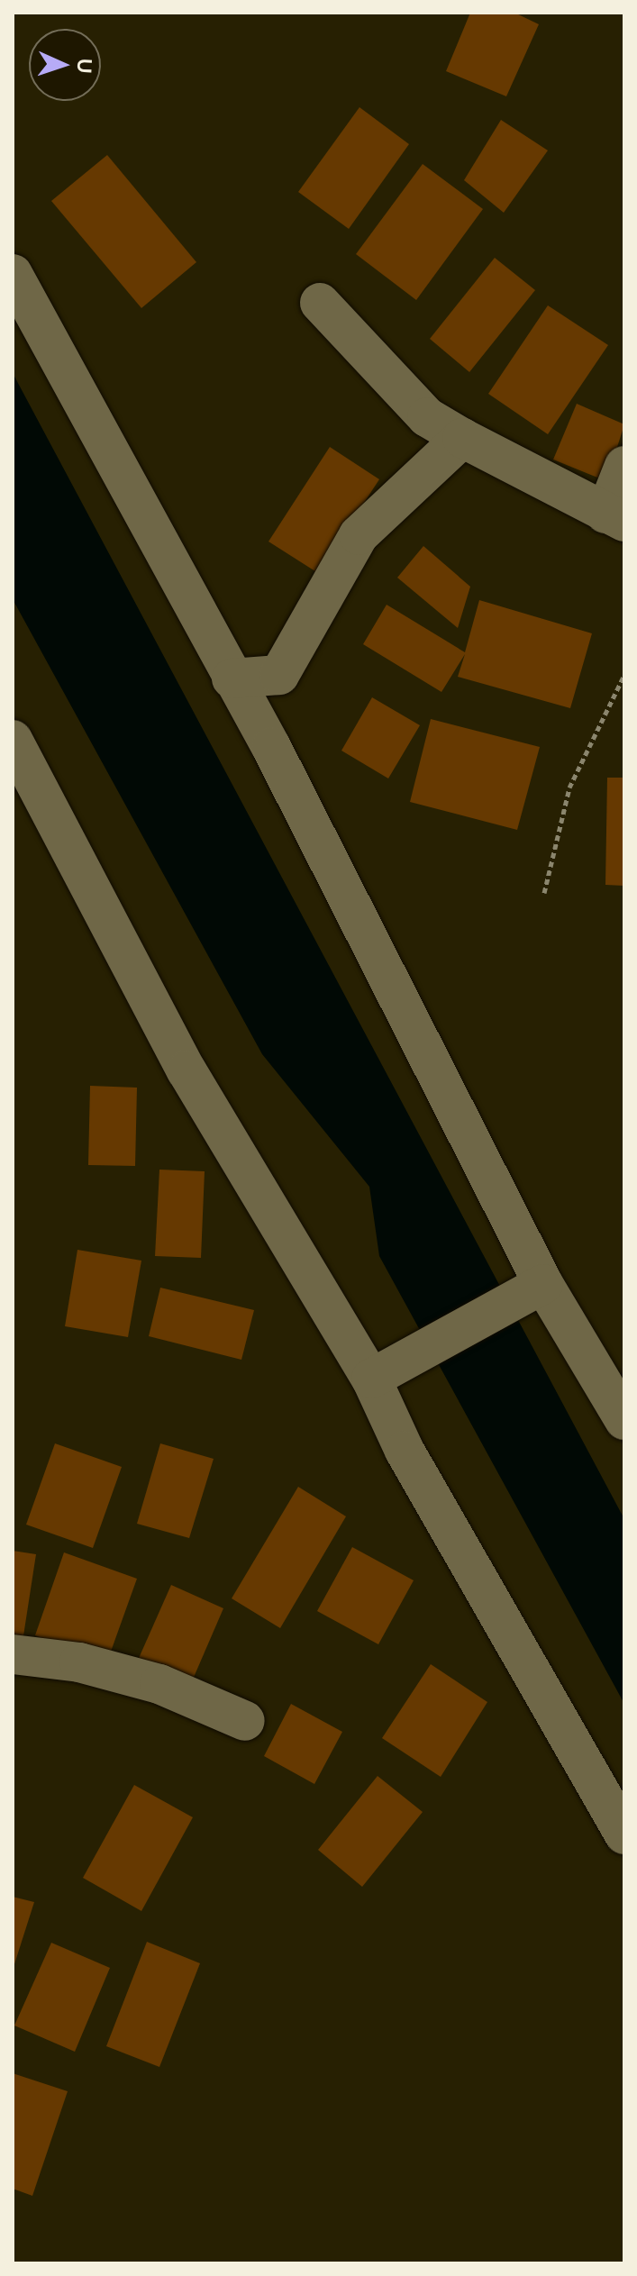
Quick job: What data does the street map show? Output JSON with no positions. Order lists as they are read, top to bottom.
{
  "north": "right"
}
